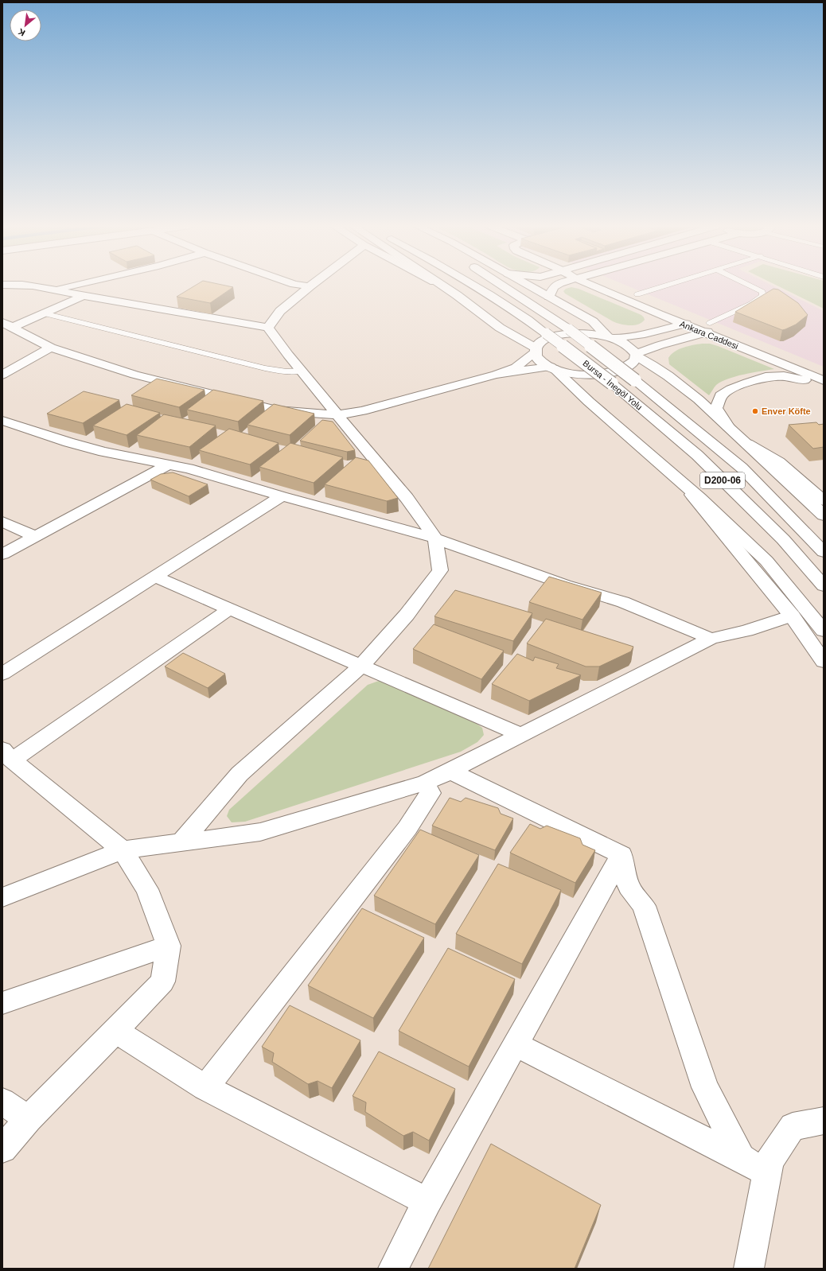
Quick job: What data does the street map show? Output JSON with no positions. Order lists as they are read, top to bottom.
{
  "streets": {
    "main road": ["Ankara Caddesi", "Bursa - İnegöl Yolu", "D200-06"]
  },
  "places": ["Enver Köfte"],
  "north": "bottom left"
}
